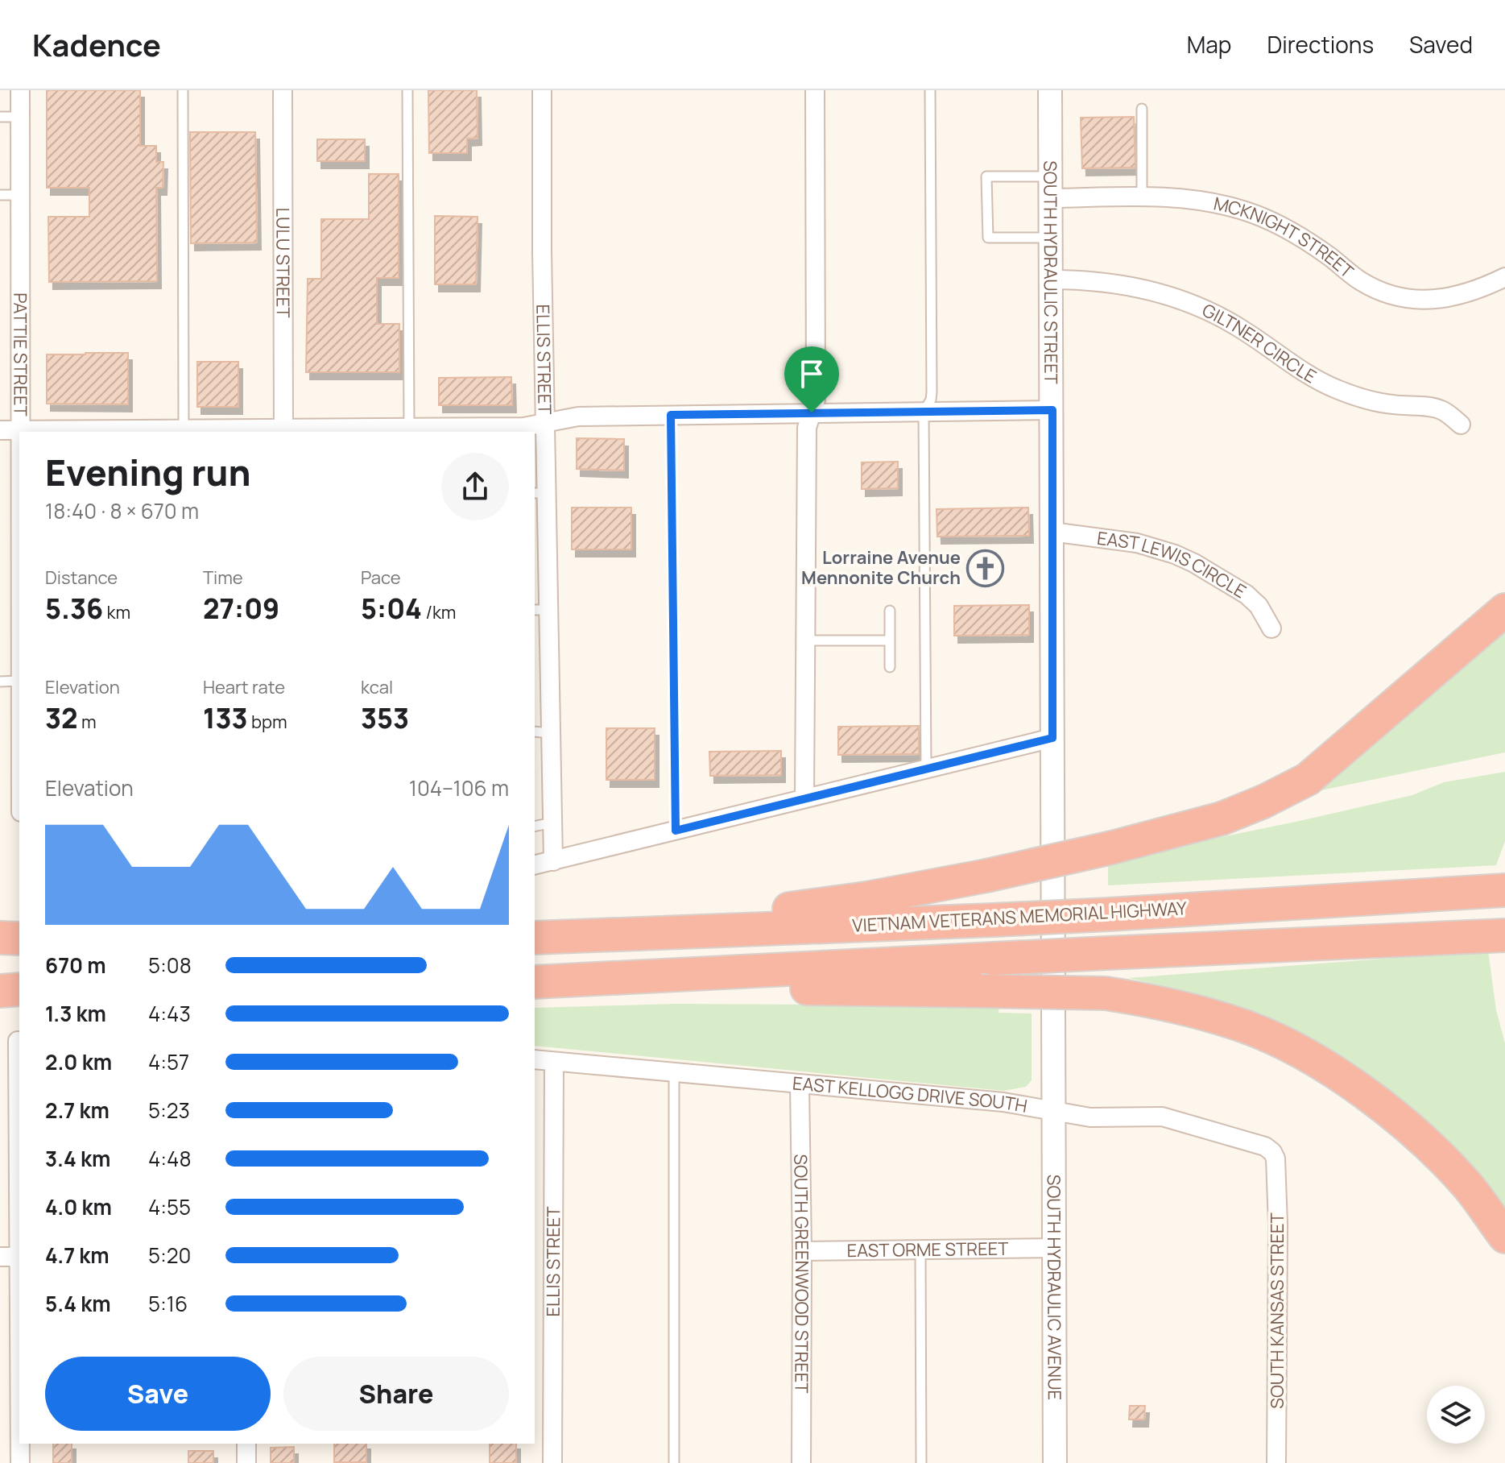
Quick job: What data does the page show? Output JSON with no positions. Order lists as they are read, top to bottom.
{
  "streets": {
    "highway": ["VIETNAM VETERANS MEMORIAL HIGHWAY"],
    "street": [
      "MCKNIGHT STREET",
      "LULU STREET",
      "SOUTH HYDRAULIC STREET",
      "GILTNER CIRCLE",
      "PATTIE STREET",
      "ELLIS STREET",
      "EAST LEWIS CIRCLE",
      "EAST KELLOGG DRIVE SOUTH",
      "EAST ORME STREET",
      "SOUTH GREENWOOD STREET",
      "SOUTH HYDRAULIC AVENUE",
      "SOUTH KANSAS STREET"
    ]
  },
  "crossings": [
    ["MCKNIGHT STREET", "SOUTH HYDRAULIC STREET"],
    ["SOUTH HYDRAULIC STREET", "GILTNER CIRCLE"],
    ["SOUTH HYDRAULIC STREET", "EAST LEWIS CIRCLE"],
    ["SOUTH HYDRAULIC STREET", "EAST KELLOGG DRIVE SOUTH"],
    ["SOUTH HYDRAULIC STREET", "SOUTH HYDRAULIC AVENUE"],
    ["ELLIS STREET", "EAST KELLOGG DRIVE SOUTH"],
    ["EAST KELLOGG DRIVE SOUTH", "SOUTH GREENWOOD STREET"],
    ["EAST KELLOGG DRIVE SOUTH", "SOUTH HYDRAULIC AVENUE"],
    ["EAST KELLOGG DRIVE SOUTH", "SOUTH KANSAS STREET"],
    ["EAST ORME STREET", "SOUTH GREENWOOD STREET"],
    ["EAST ORME STREET", "SOUTH HYDRAULIC AVENUE"]
  ],
  "places": {
    "church": ["Lorraine Avenue Mennonite Church"]
  },
  "page": {
    "header": "Kadence",
    "nav": ["Map", "Directions", "Saved"],
    "heading": ["Evening run", "18:40 · 8 × 670 m"],
    "stats": [
      ["Distance", "5.36 km"],
      ["Time", "27:09"],
      ["Pace", "5:04 /km"],
      ["Elevation", "32 m"],
      ["Heart rate", "133 bpm"],
      ["kcal", "353"]
    ],
    "chart": ["Elevation", "104–106 m"],
    "list": [
      {
        "name": "670 m",
        "note": "5:08"
      },
      {
        "name": "1.3 km",
        "note": "4:43"
      },
      {
        "name": "2.0 km",
        "note": "4:57"
      },
      {
        "name": "2.7 km",
        "note": "5:23"
      },
      {
        "name": "3.4 km",
        "note": "4:48"
      },
      {
        "name": "4.0 km",
        "note": "4:55"
      },
      {
        "name": "4.7 km",
        "note": "5:20"
      },
      {
        "name": "5.4 km",
        "note": "5:16"
      }
    ],
    "buttons": ["Save", "Share"]
  }
}
